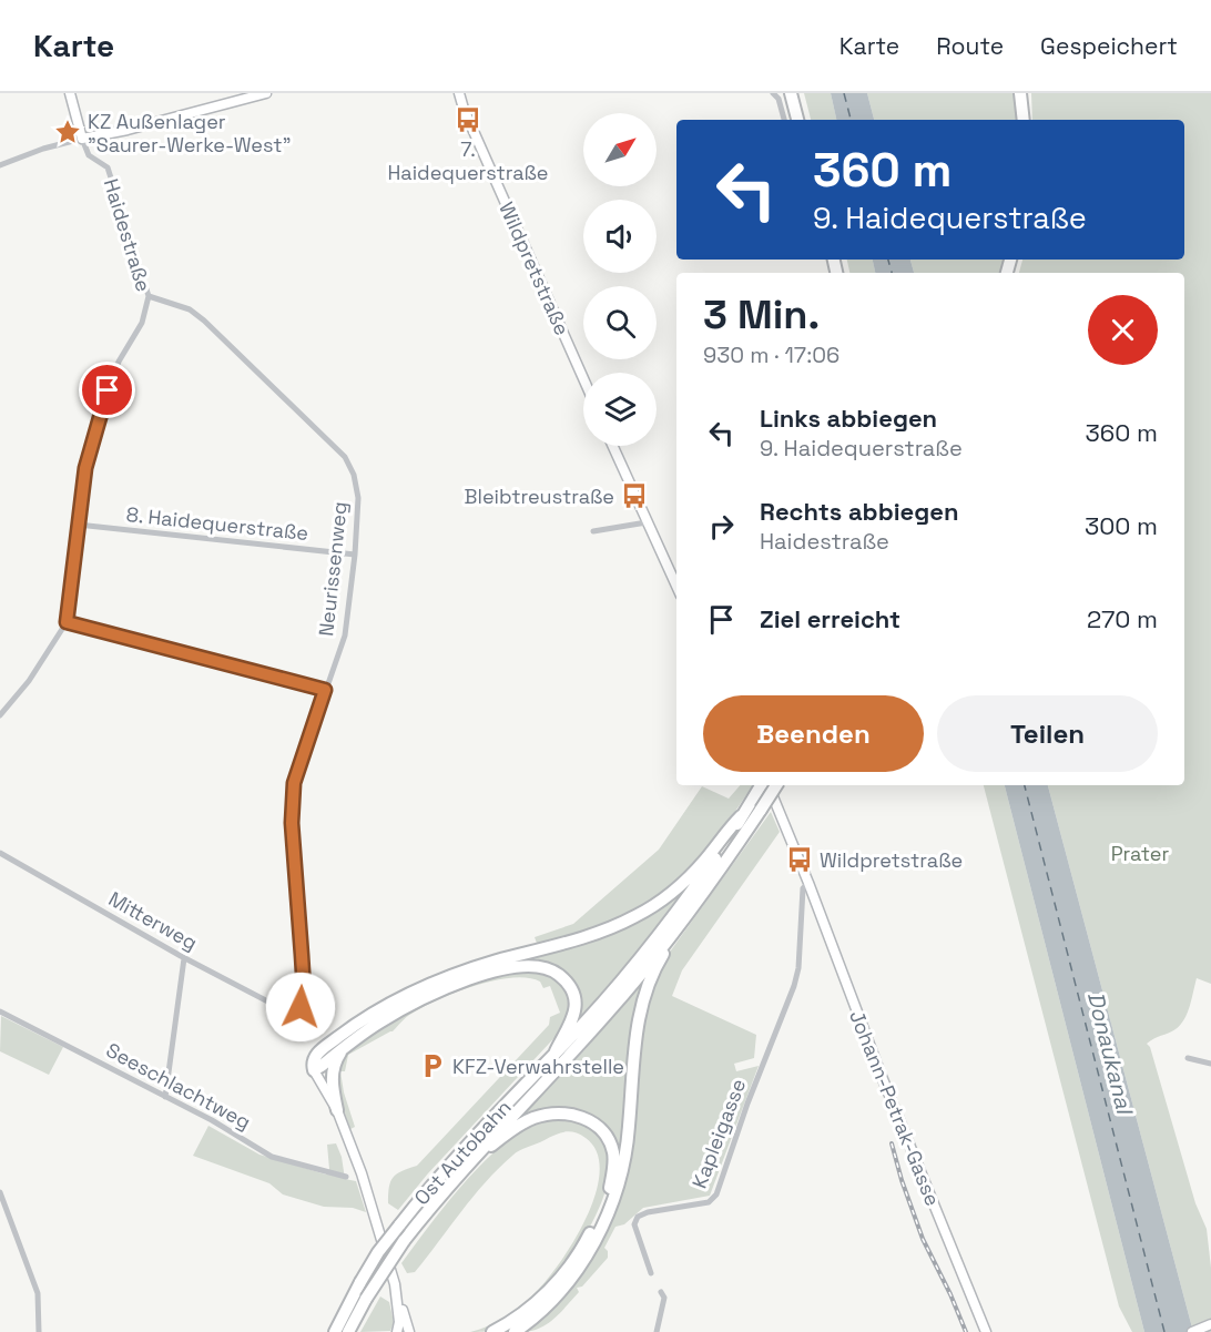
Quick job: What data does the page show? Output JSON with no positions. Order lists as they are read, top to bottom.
{
  "streets": {
    "highway": ["Ost Autobahn"],
    "main road": ["Haidestraße", "Wildpretstraße", "Johann-Petrak-Gasse"],
    "street": [
      "8. Haidequerstraße",
      "Neurissenweg",
      "Mitterweg",
      "Seeschlachtweg",
      "Kapleigasse"
    ]
  },
  "crossings": [
    ["Haidestraße", "8. Haidequerstraße"],
    ["Haidestraße", "Neurissenweg"],
    ["8. Haidequerstraße", "Neurissenweg"],
    ["Neurissenweg", "Mitterweg"],
    ["Johann-Petrak-Gasse", "Kapleigasse"]
  ],
  "water": ["Donaukanal"],
  "parks": ["Prater"],
  "places": {
    "bus stop": ["7. Haidequerstraße", "Bleibtreustraße", "Wildpretstraße"],
    "place": ["KZ Außenlager \"Saurer-Werke-West\""],
    "parking": ["KFZ-Verwahrstelle"]
  },
  "north": "top right",
  "page": {
    "header": "Karte",
    "nav": ["Karte", "Route", "Gespeichert"],
    "turn": ["360 m", "9. Haidequerstraße"],
    "heading": ["3 Min.", "930 m · 17:06"],
    "list": [
      {
        "name": "Links abbiegen",
        "note": "9. Haidequerstraße",
        "value": "360 m"
      },
      {
        "name": "Rechts abbiegen",
        "note": "Haidestraße",
        "value": "300 m"
      },
      {
        "name": "Ziel erreicht",
        "value": "270 m"
      }
    ],
    "buttons": ["Beenden", "Teilen"]
  }
}
